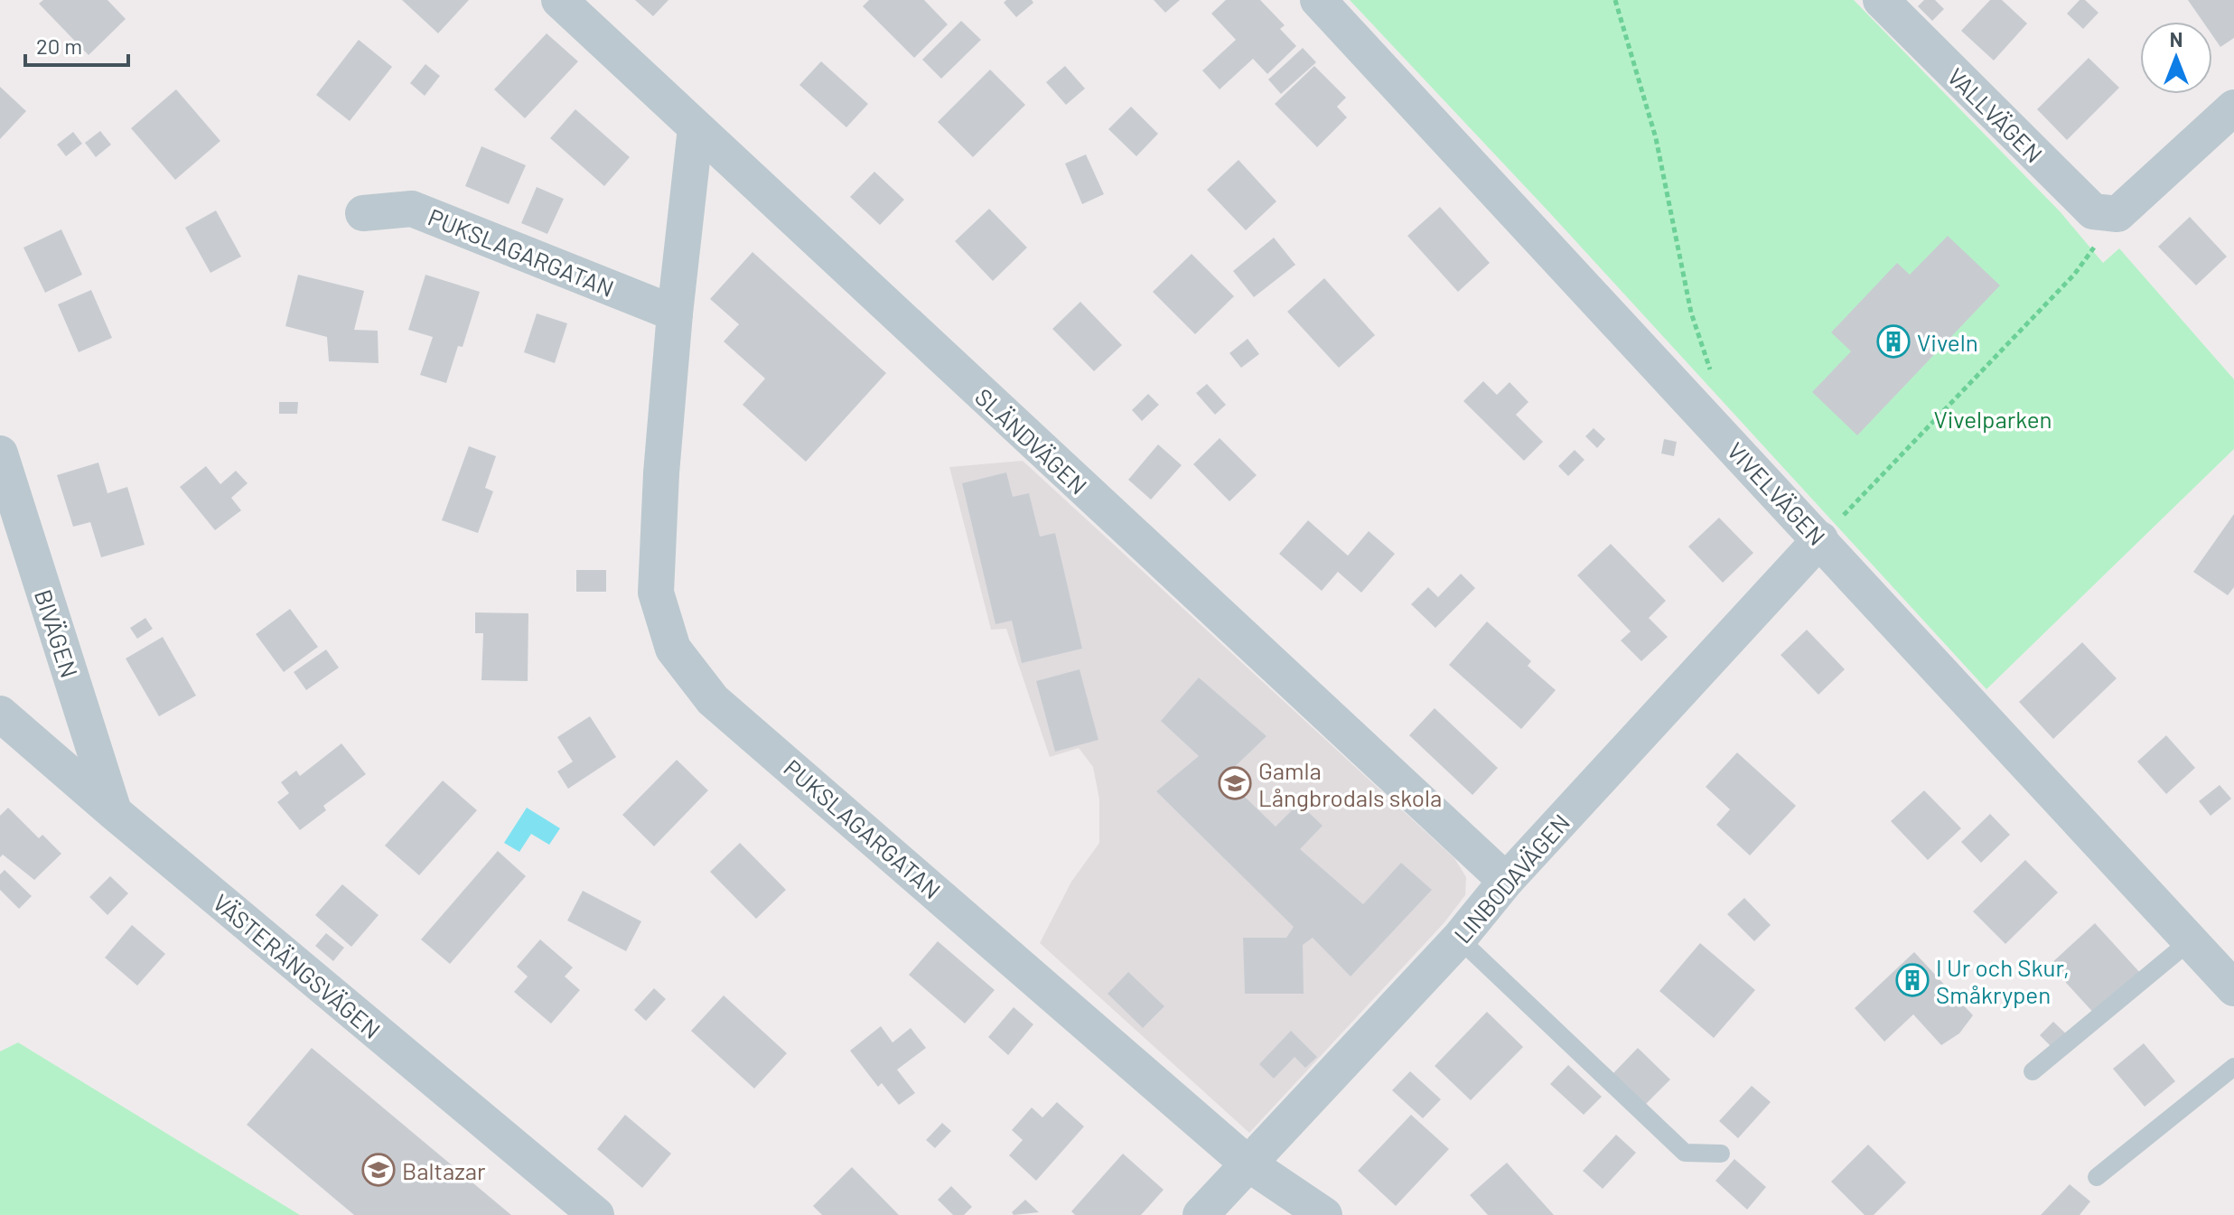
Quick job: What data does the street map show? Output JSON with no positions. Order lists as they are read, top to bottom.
{
  "streets": {
    "street": [
      "VALLVÄGEN",
      "PUKSLAGARGATAN",
      "SLÄNDVÄGEN",
      "VIVELVÄGEN",
      "BIVÄGEN",
      "LINBODAVÄGEN",
      "VÄSTERÄNGSVÄGEN"
    ]
  },
  "crossings": [
    ["PUKSLAGARGATAN", "SLÄNDVÄGEN"],
    ["PUKSLAGARGATAN", "LINBODAVÄGEN"],
    ["SLÄNDVÄGEN", "LINBODAVÄGEN"],
    ["VIVELVÄGEN", "LINBODAVÄGEN"],
    ["BIVÄGEN", "VÄSTERÄNGSVÄGEN"]
  ],
  "parks": ["Vivelparken"],
  "places": {
    "building": ["Viveln", "I Ur och Skur, Småkrypen"],
    "school or university": ["Gamla Långbrodals skola", "Baltazar"]
  },
  "scale_bar": "20 m",
  "north": "top"
}
